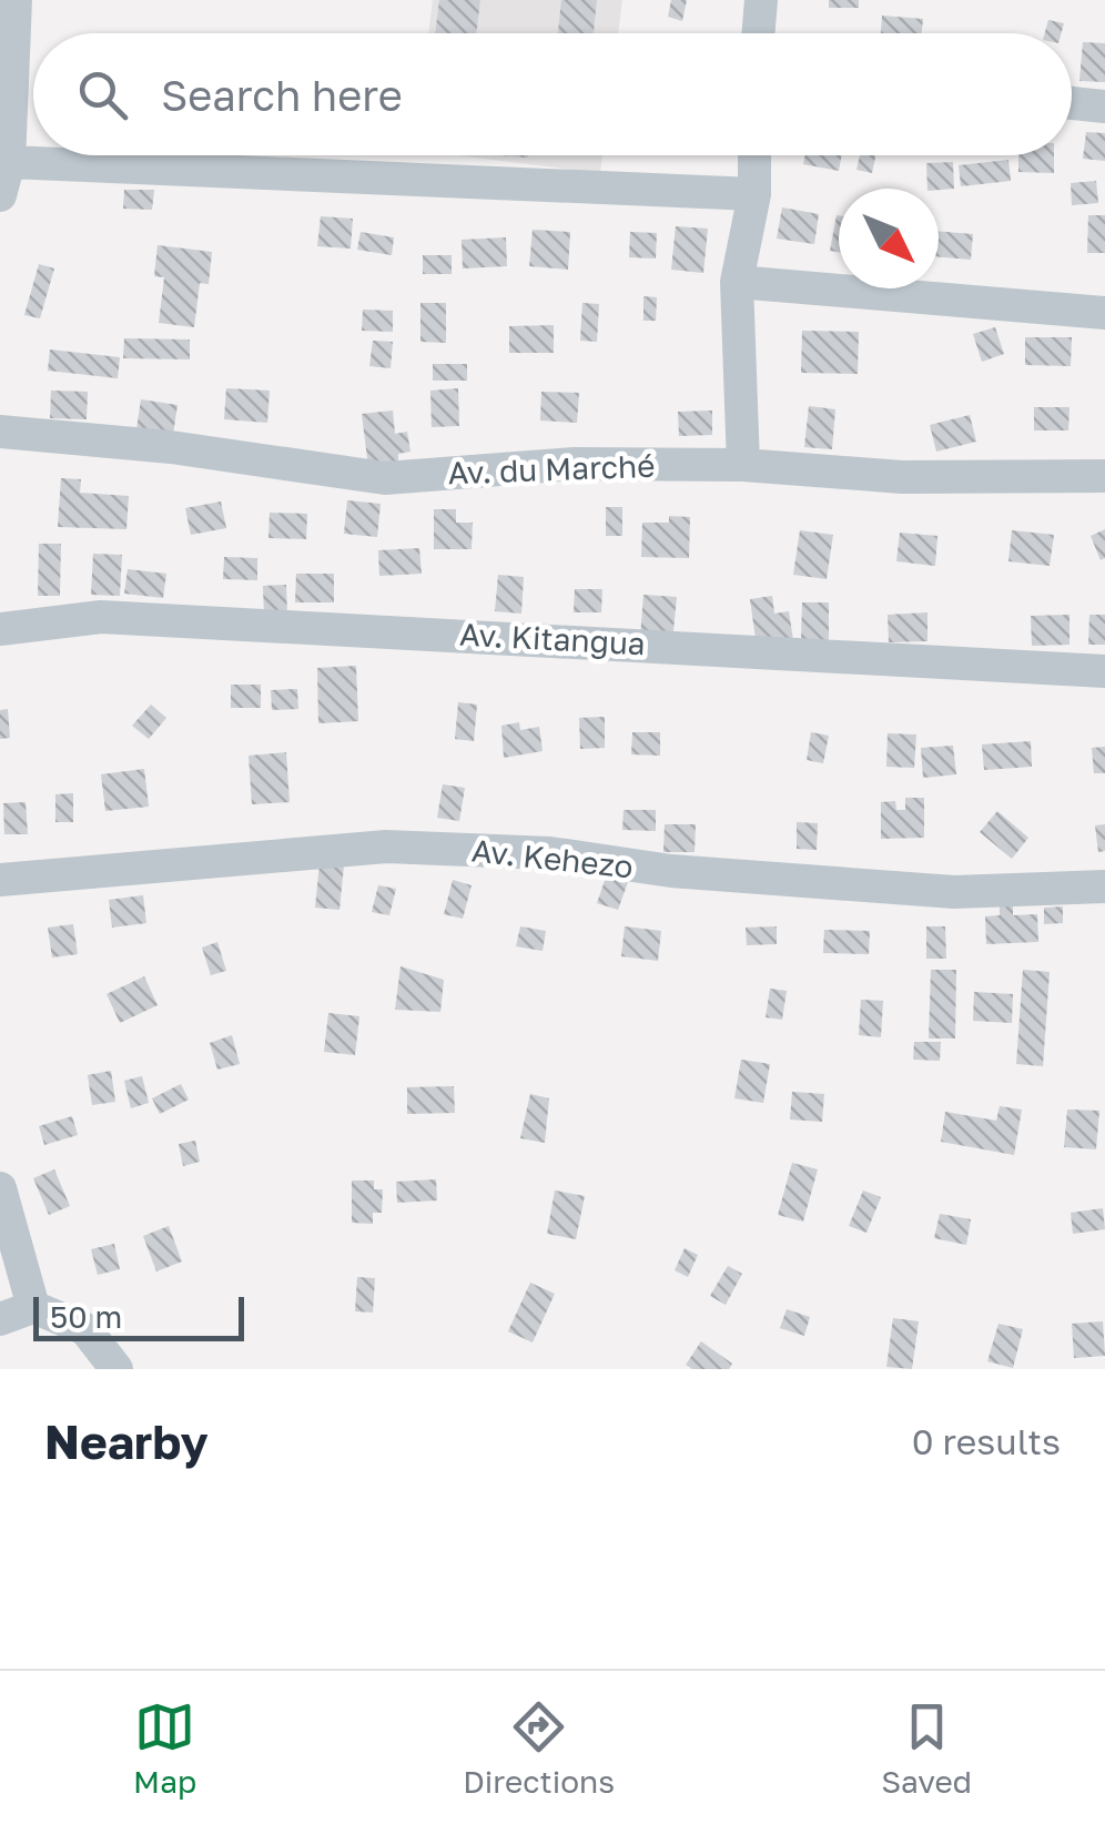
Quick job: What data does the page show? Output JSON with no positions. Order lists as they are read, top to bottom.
{
  "streets": {
    "street": ["Av. du Marché", "Av. Kitangua", "Av. Kehezo"]
  },
  "scale_bar": "50 m",
  "north": "bottom right",
  "page": {
    "search": "Search here",
    "scale": "50 m",
    "heading": ["Nearby", "0 results"],
    "nav": ["Map", "Directions", "Saved"]
  }
}
